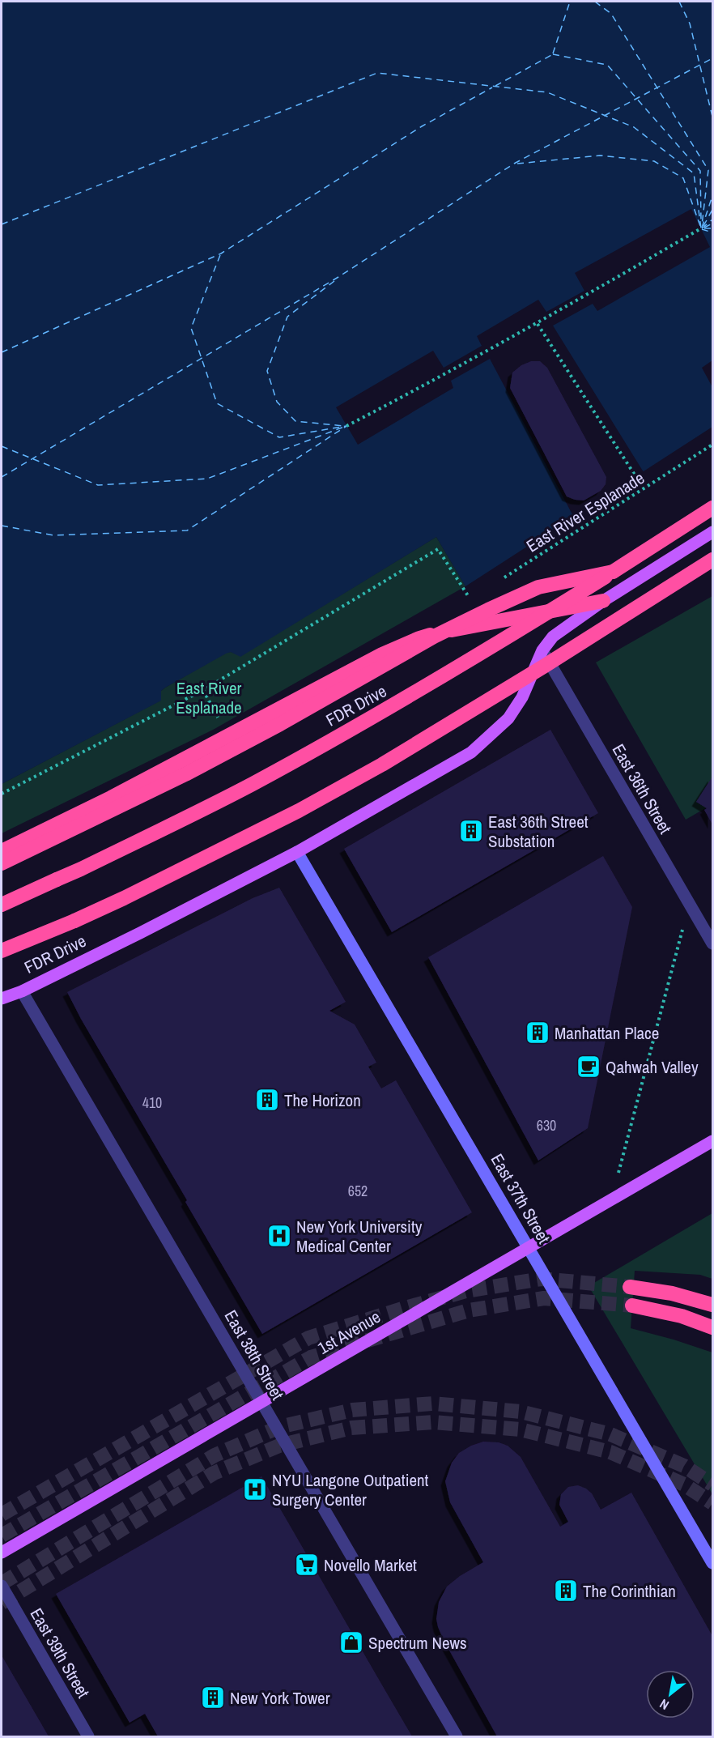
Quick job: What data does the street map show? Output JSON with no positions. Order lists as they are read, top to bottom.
{
  "streets": {
    "highway": ["FDR Drive"],
    "main road": ["East 37th Street", "1st Avenue"],
    "street": ["East 36th Street", "East 38th Street", "East 39th Street"],
    "path": ["East River Esplanade"]
  },
  "crossings": [
    ["FDR Drive", "East 36th Street"],
    ["FDR Drive", "East 37th Street"],
    ["FDR Drive", "East 38th Street"],
    ["East 37th Street", "1st Avenue"],
    ["1st Avenue", "East 38th Street"]
  ],
  "parks": ["East River Esplanade"],
  "places": {
    "building": [
      "East 36th Street Substation",
      "Manhattan Place",
      "The Horizon",
      "The Corinthian",
      "New York Tower"
    ],
    "cafe": ["Qahwah Valley"],
    "hospital": ["New York University Medical Center", "NYU Langone Outpatient Surgery Center"],
    "supermarket": ["Novello Market"],
    "shop": ["Spectrum News"]
  },
  "house_numbers": ["410", "630", "652"],
  "north": "bottom left"
}
